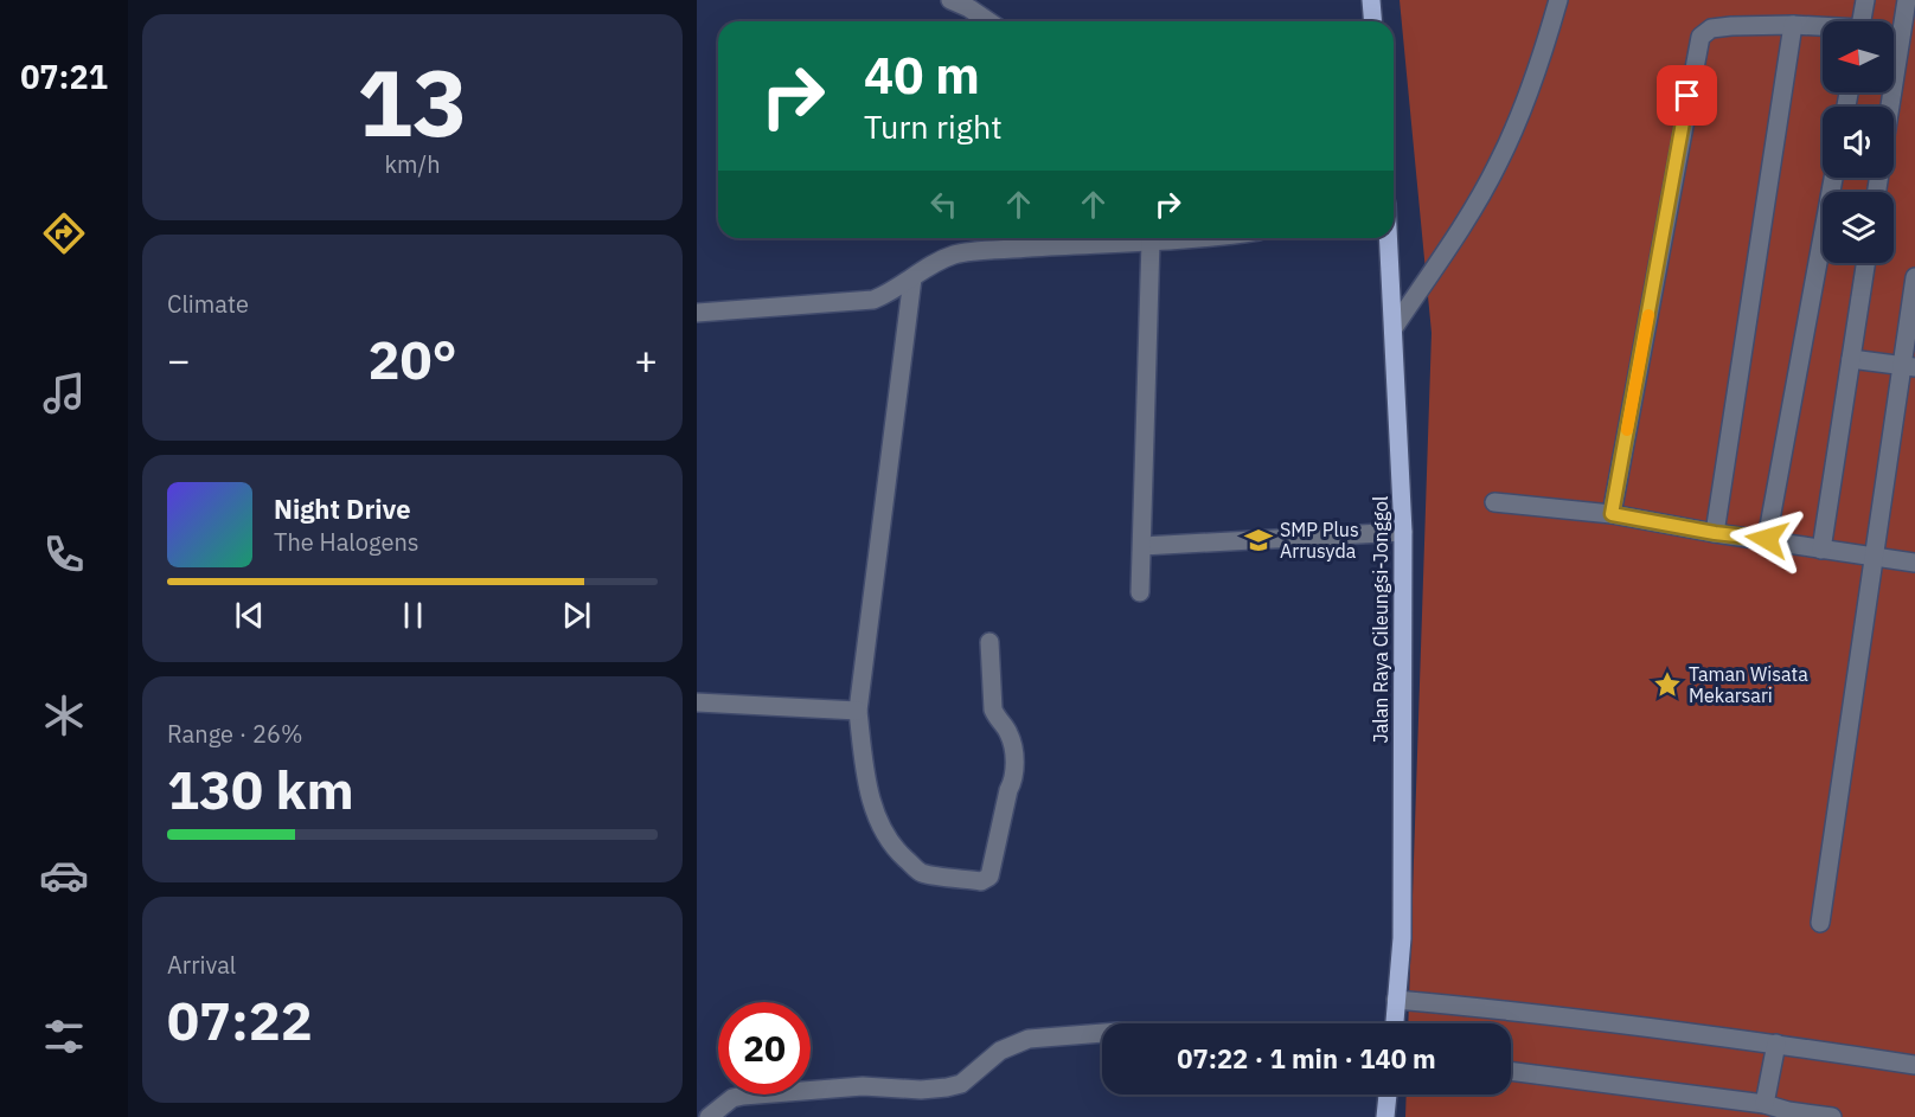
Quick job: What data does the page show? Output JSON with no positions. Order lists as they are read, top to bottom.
{
  "streets": {
    "main road": ["Jalan Raya Cileungsi-Jonggol"]
  },
  "places": {
    "school or university": ["SMP Plus Arrusyda"],
    "place": ["Taman Wisata Mekarsari"]
  },
  "north": "left",
  "page": {
    "tabs": "07:21",
    "tile": [
      ["13", "km/h"],
      "Climate",
      ["Range · 26%", "130 km"],
      ["Arrival", "07:22"]
    ],
    "turn": ["40 m", "Turn right"],
    "heat": ["−", "20°", "+"],
    "song": ["Night Drive", "The Halogens"],
    "limit": "20",
    "trip": "07:22 · 1 min · 140 m"
  }
}
